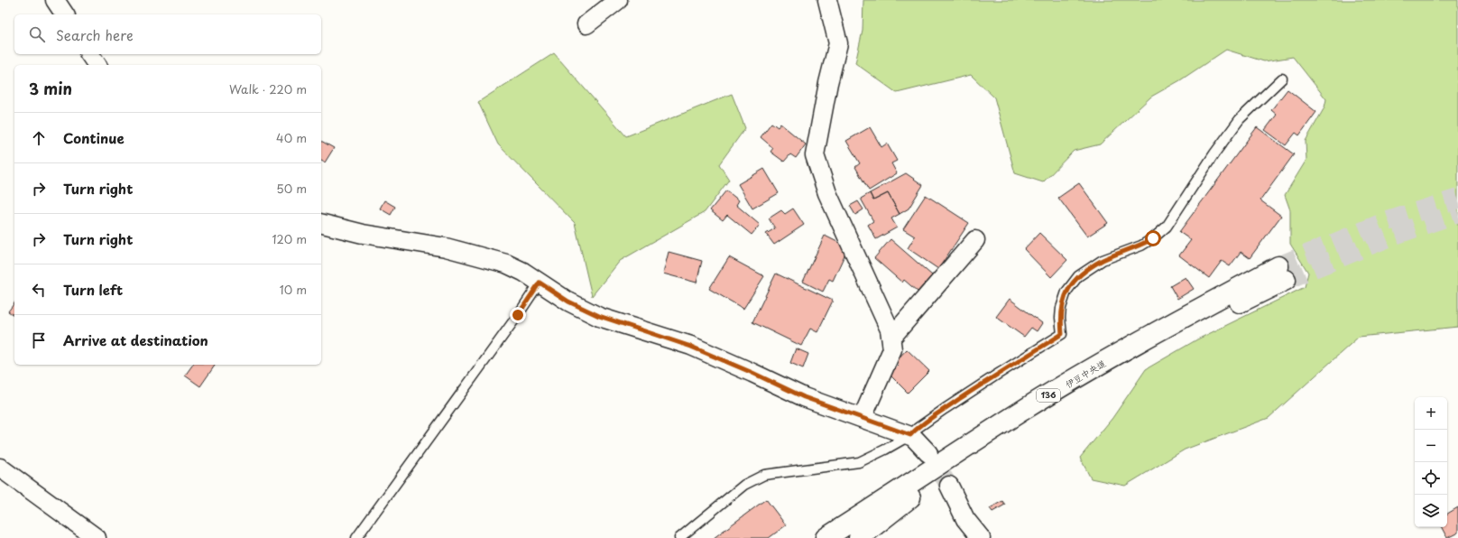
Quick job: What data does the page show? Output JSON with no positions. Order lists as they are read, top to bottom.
{
  "streets": {
    "highway": ["伊豆中央道", "136"]
  },
  "page": {
    "search": "Search here",
    "heading": ["3 min", "Walk · 220 m"],
    "list": [
      ["Continue", "40 m"],
      ["Turn right", "50 m"],
      ["Turn right", "120 m"],
      ["Turn left", "10 m"],
      "Arrive at destination"
    ],
    "map_buttons": ["+", "−"]
  }
}
